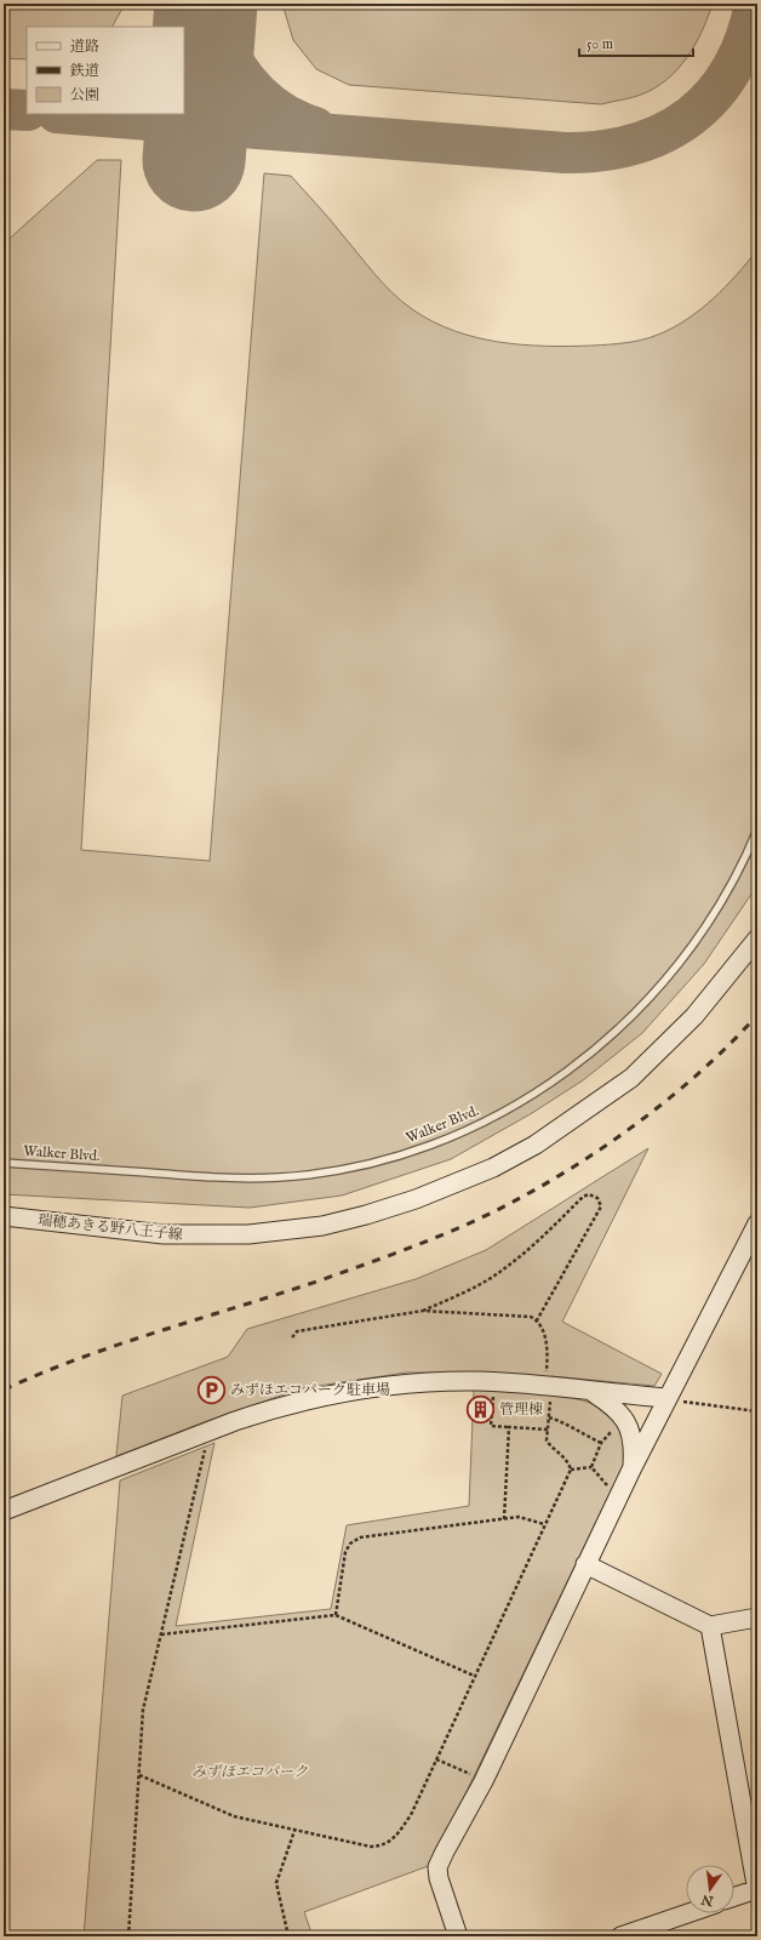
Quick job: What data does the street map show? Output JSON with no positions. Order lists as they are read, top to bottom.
{
  "streets": {
    "street": ["瑞穂あきる野八王子線"],
    "lane": ["Walker Blvd."]
  },
  "parks": ["みずほエコパーク"],
  "places": {
    "parking": ["みずほエコパーク駐車場"],
    "building": ["管理棟"]
  },
  "legend": ["道路", "鉄道", "公園"],
  "scale_bar": "50 m",
  "north": "bottom"
}
